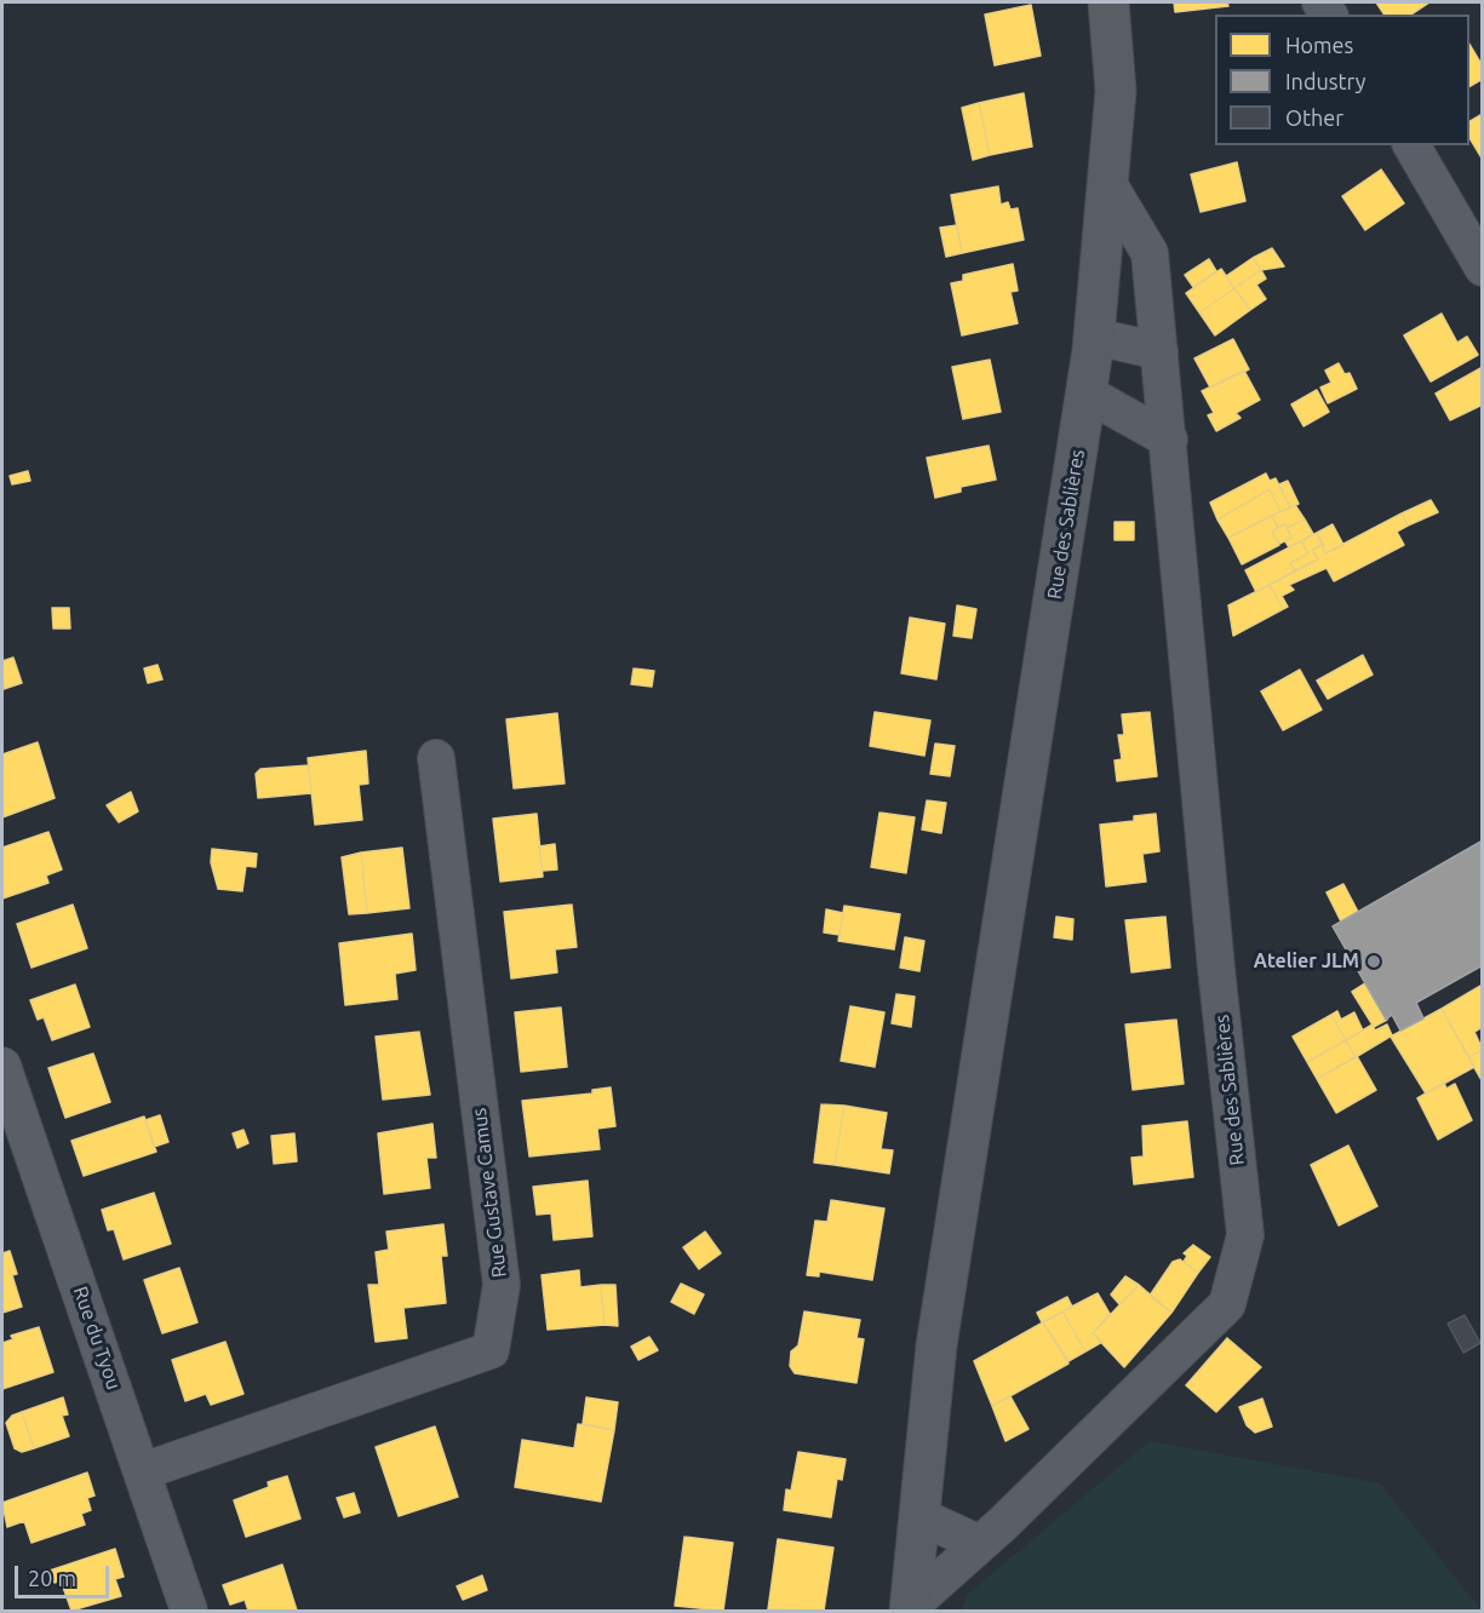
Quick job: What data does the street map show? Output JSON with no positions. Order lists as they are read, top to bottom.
{
  "streets": {
    "main road": ["Rue des Sablières"],
    "street": ["Rue Gustave Camus", "Rue du Tyou"]
  },
  "crossings": [
    ["Rue Gustave Camus", "Rue du Tyou"]
  ],
  "places": ["Atelier JLM"],
  "legend": ["Homes", "Industry", "Other"],
  "scale_bar": "20 m"
}
